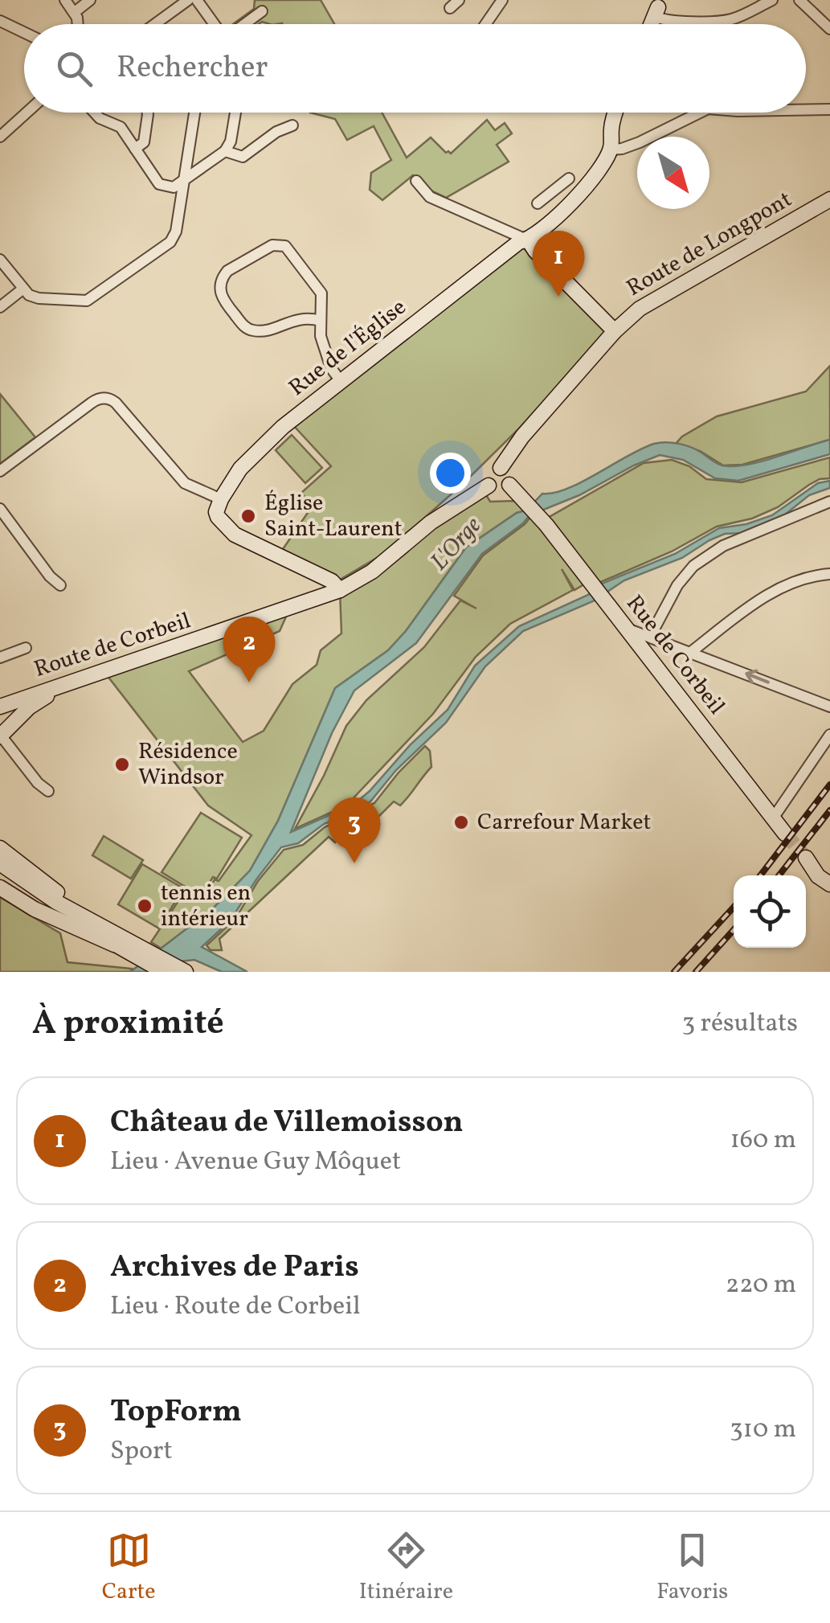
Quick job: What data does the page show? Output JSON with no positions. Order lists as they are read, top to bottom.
{
  "streets": {
    "main road": [
      "Route de Longpont",
      "Rue de l'Église",
      "Route de Corbeil",
      "Rue de Corbeil"
    ]
  },
  "crossings": [
    ["Route de Longpont", "Route de Corbeil"],
    ["Route de Longpont", "Rue de Corbeil"],
    ["Route de Corbeil", "Rue de Corbeil"]
  ],
  "water": ["L'Orge"],
  "places": [
    "Église Saint-Laurent",
    "Résidence Windsor",
    "Carrefour Market",
    "tennis en intérieur"
  ],
  "north": "bottom right",
  "page": {
    "search": "Rechercher",
    "pins": ["1", "2", "3"],
    "heading": ["À proximité", "3 résultats"],
    "list": [
      {
        "mark": "1",
        "name": "Château de Villemoisson",
        "note": "Lieu · Avenue Guy Môquet",
        "value": "160 m"
      },
      {
        "mark": "2",
        "name": "Archives de Paris",
        "note": "Lieu · Route de Corbeil",
        "value": "220 m"
      },
      {
        "mark": "3",
        "name": "TopForm",
        "note": "Sport",
        "value": "310 m"
      }
    ],
    "nav": ["Carte", "Itinéraire", "Favoris"]
  }
}
